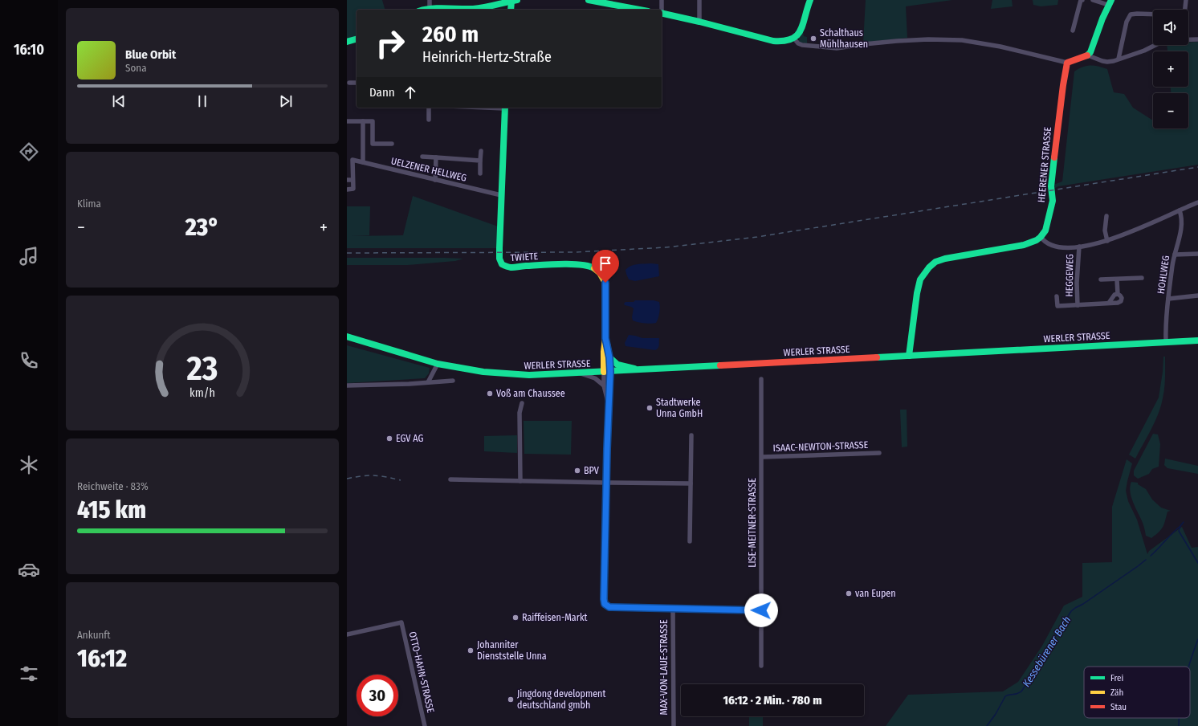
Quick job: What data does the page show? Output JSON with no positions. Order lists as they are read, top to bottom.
{
  "streets": {
    "street": [
      "HEERENER STRASSE",
      "UELZENER HELLWEG",
      "TWIETE",
      "HOHLWEG",
      "HEGGEWEG",
      "WERLER STRASSE",
      "ISAAC-NEWTON-STRASSE",
      "LISE-MEITNER-STRASSE",
      "MAX-VON-LAUE-STRASSE",
      "OTTO-HAHN-STRASSE"
    ]
  },
  "crossings": [
    ["UELZENER HELLWEG", "TWIETE"],
    ["TWIETE", "WERLER STRASSE"],
    ["HOHLWEG", "WERLER STRASSE"],
    ["ISAAC-NEWTON-STRASSE", "LISE-MEITNER-STRASSE"]
  ],
  "water": ["Kessebürener Bach"],
  "places": [
    "Schalthaus Mühlhausen",
    "Voß am Chaussee",
    "Stadtwerke Unna GmbH",
    "EGV AG",
    "BPV",
    "van Eupen",
    "Raiffeisen-Markt",
    "Johanniter Dienststelle Unna",
    "Jingdong development deutschland gmbh"
  ],
  "legend": ["Frei", "Zäh", "Stau"],
  "page": {
    "tabs": "16:10",
    "map_buttons": ["+", "−"],
    "turn": ["260 m", "Heinrich-Hertz-Straße"],
    "song": ["Blue Orbit", "Sona"],
    "then": "Dann",
    "tile": [
      "Klima",
      ["Reichweite · 83%", "415 km"],
      ["Ankunft", "16:12"]
    ],
    "heat": ["−", "23°", "+"],
    "limit": "30",
    "trip": "16:12 · 2 Min. · 780 m",
    "gauge": ["23", "km/h"]
  }
}
